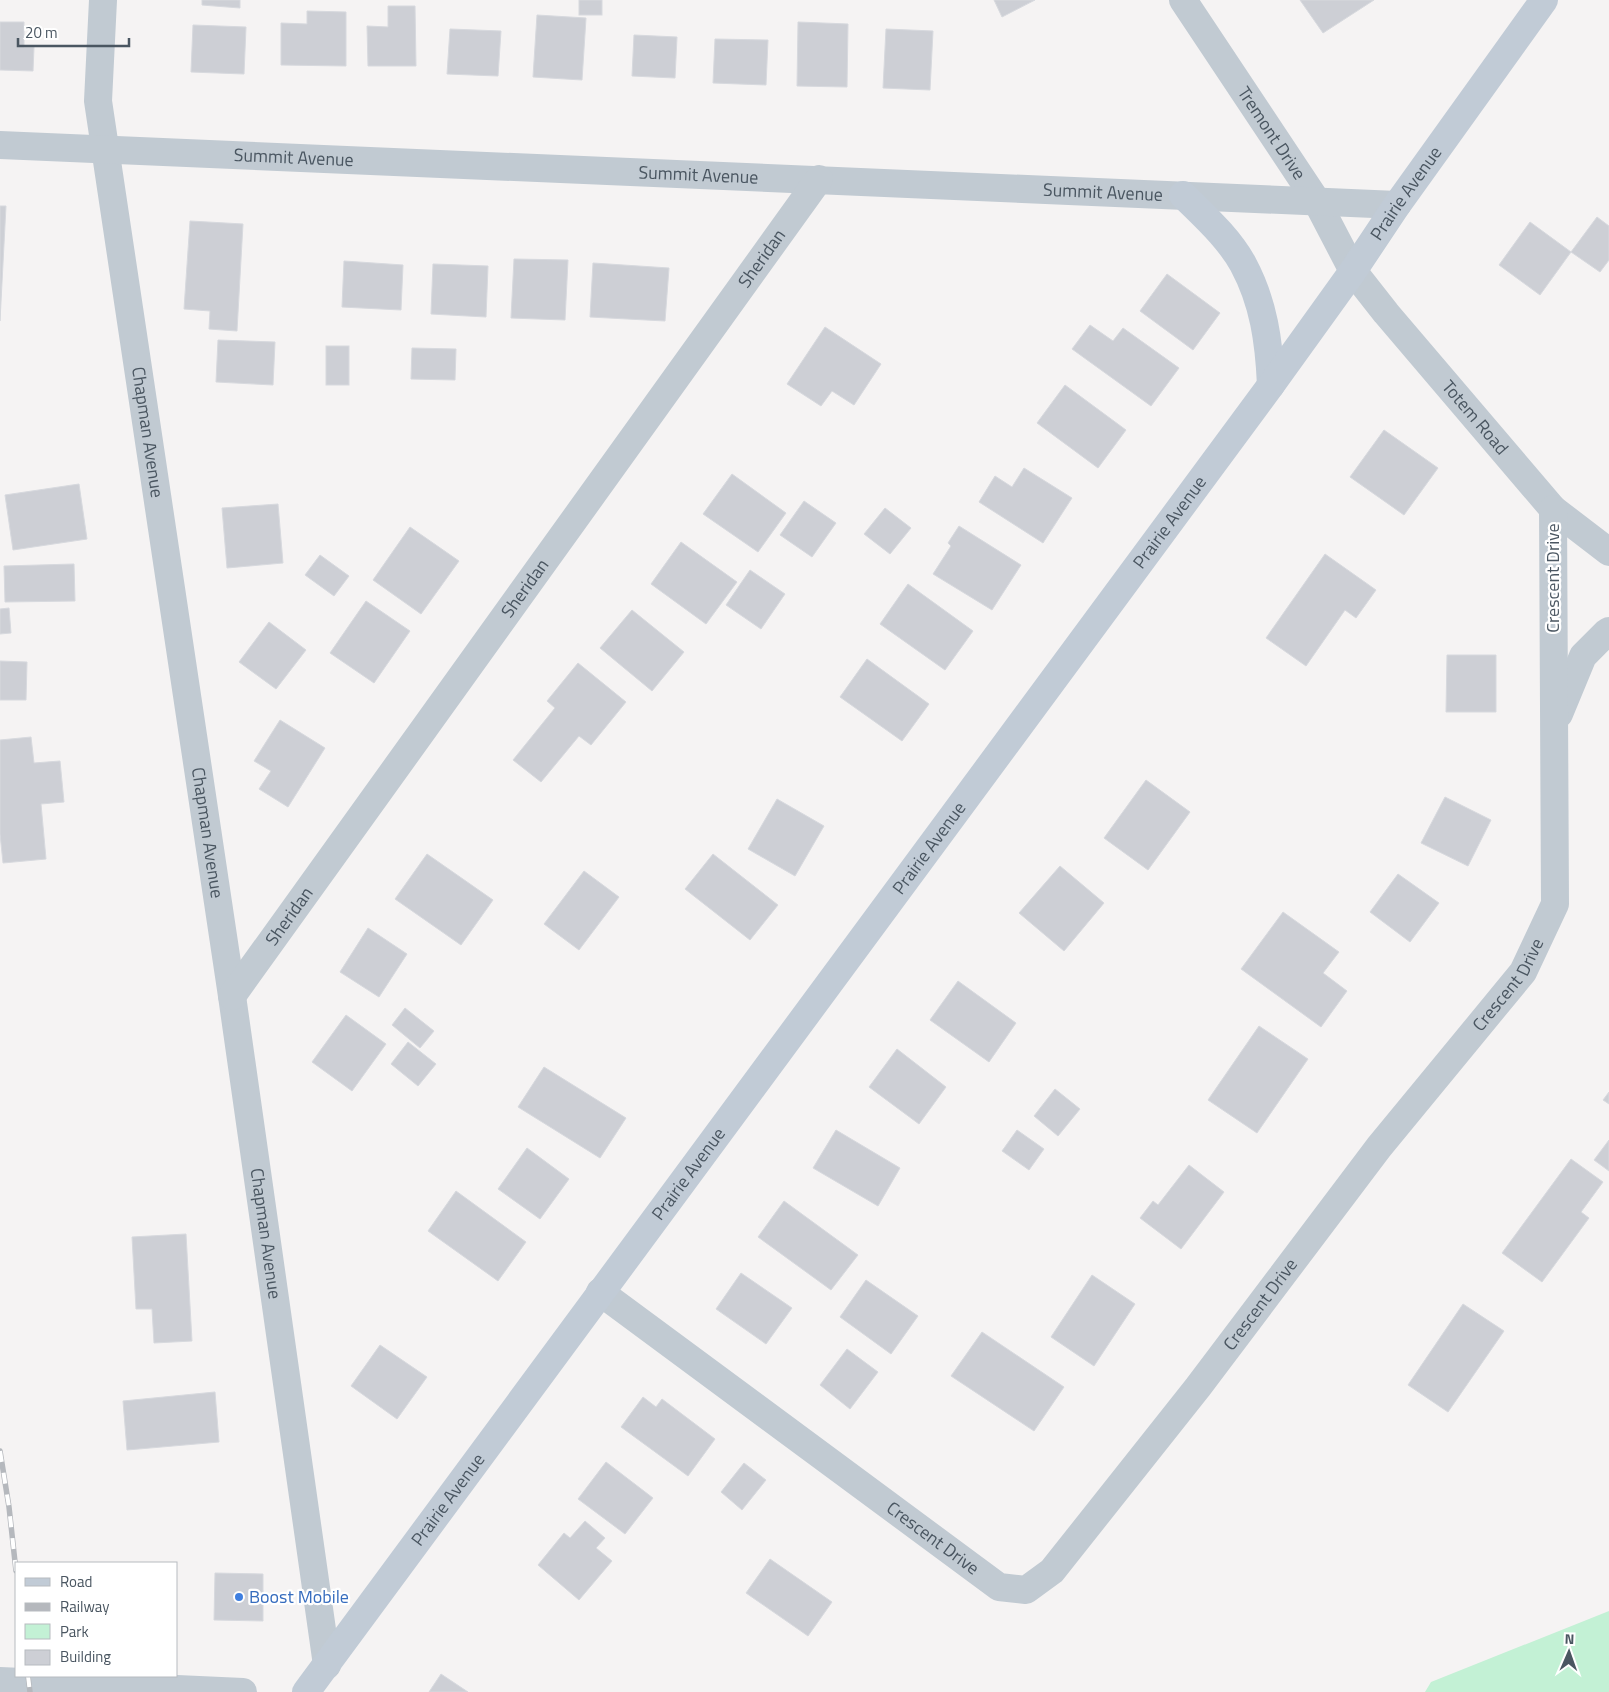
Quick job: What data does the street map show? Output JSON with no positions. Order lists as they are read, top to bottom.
{
  "streets": {
    "main road": ["Prairie Avenue"],
    "street": [
      "Tremont Drive",
      "Summit Avenue",
      "Sheridan",
      "Totem Road",
      "Chapman Avenue",
      "Crescent Drive"
    ]
  },
  "crossings": [
    ["Tremont Drive", "Summit Avenue"],
    ["Tremont Drive", "Prairie Avenue"],
    ["Tremont Drive", "Totem Road"],
    ["Summit Avenue", "Prairie Avenue"],
    ["Summit Avenue", "Sheridan"],
    ["Summit Avenue", "Chapman Avenue"],
    ["Prairie Avenue", "Totem Road"],
    ["Prairie Avenue", "Chapman Avenue"],
    ["Prairie Avenue", "Crescent Drive"],
    ["Sheridan", "Chapman Avenue"],
    ["Totem Road", "Crescent Drive"]
  ],
  "places": ["Boost Mobile"],
  "legend": [
    "Road",
    "Railway",
    "Park",
    "Building"
  ],
  "scale_bar": "20 m",
  "north": "top"
}
